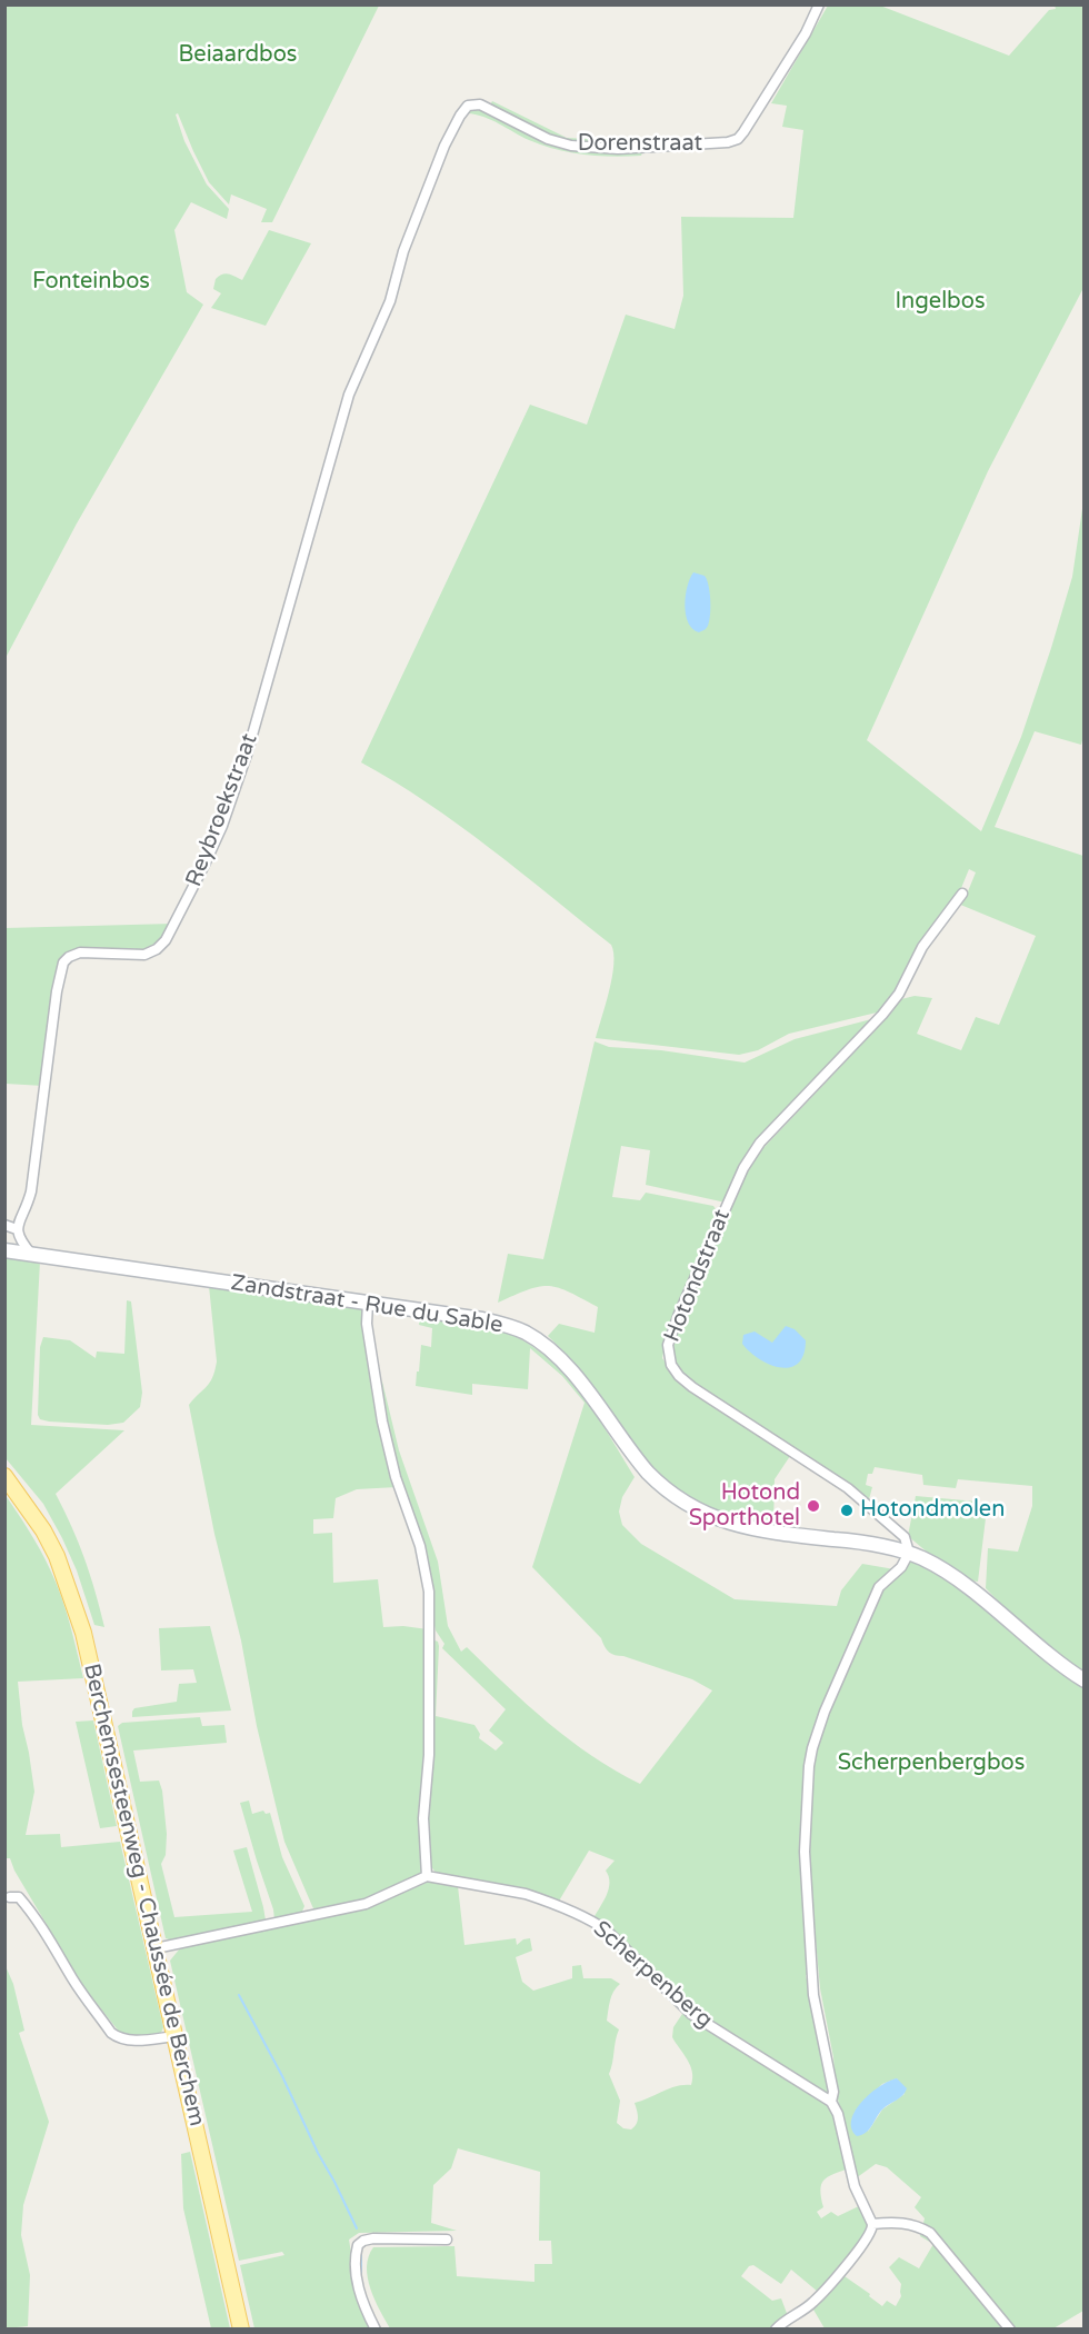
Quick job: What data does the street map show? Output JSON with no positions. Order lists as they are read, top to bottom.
{
  "streets": {
    "main road": ["Zandstraat - Rue du Sable", "Berchemsesteenweg - Chaussée de Berchem"],
    "street": [
      "Dorenstraat",
      "Reybroekstraat",
      "Hotondstraat",
      "Scherpenberg"
    ]
  },
  "crossings": [
    ["Dorenstraat", "Reybroekstraat"],
    ["Hotondstraat", "Zandstraat - Rue du Sable"]
  ],
  "parks": [
    "Beiaardbos",
    "Fonteinbos",
    "Ingelbos",
    "Scherpenbergbos"
  ],
  "places": ["Hotond Sporthotel", "Hotondmolen"]
}
